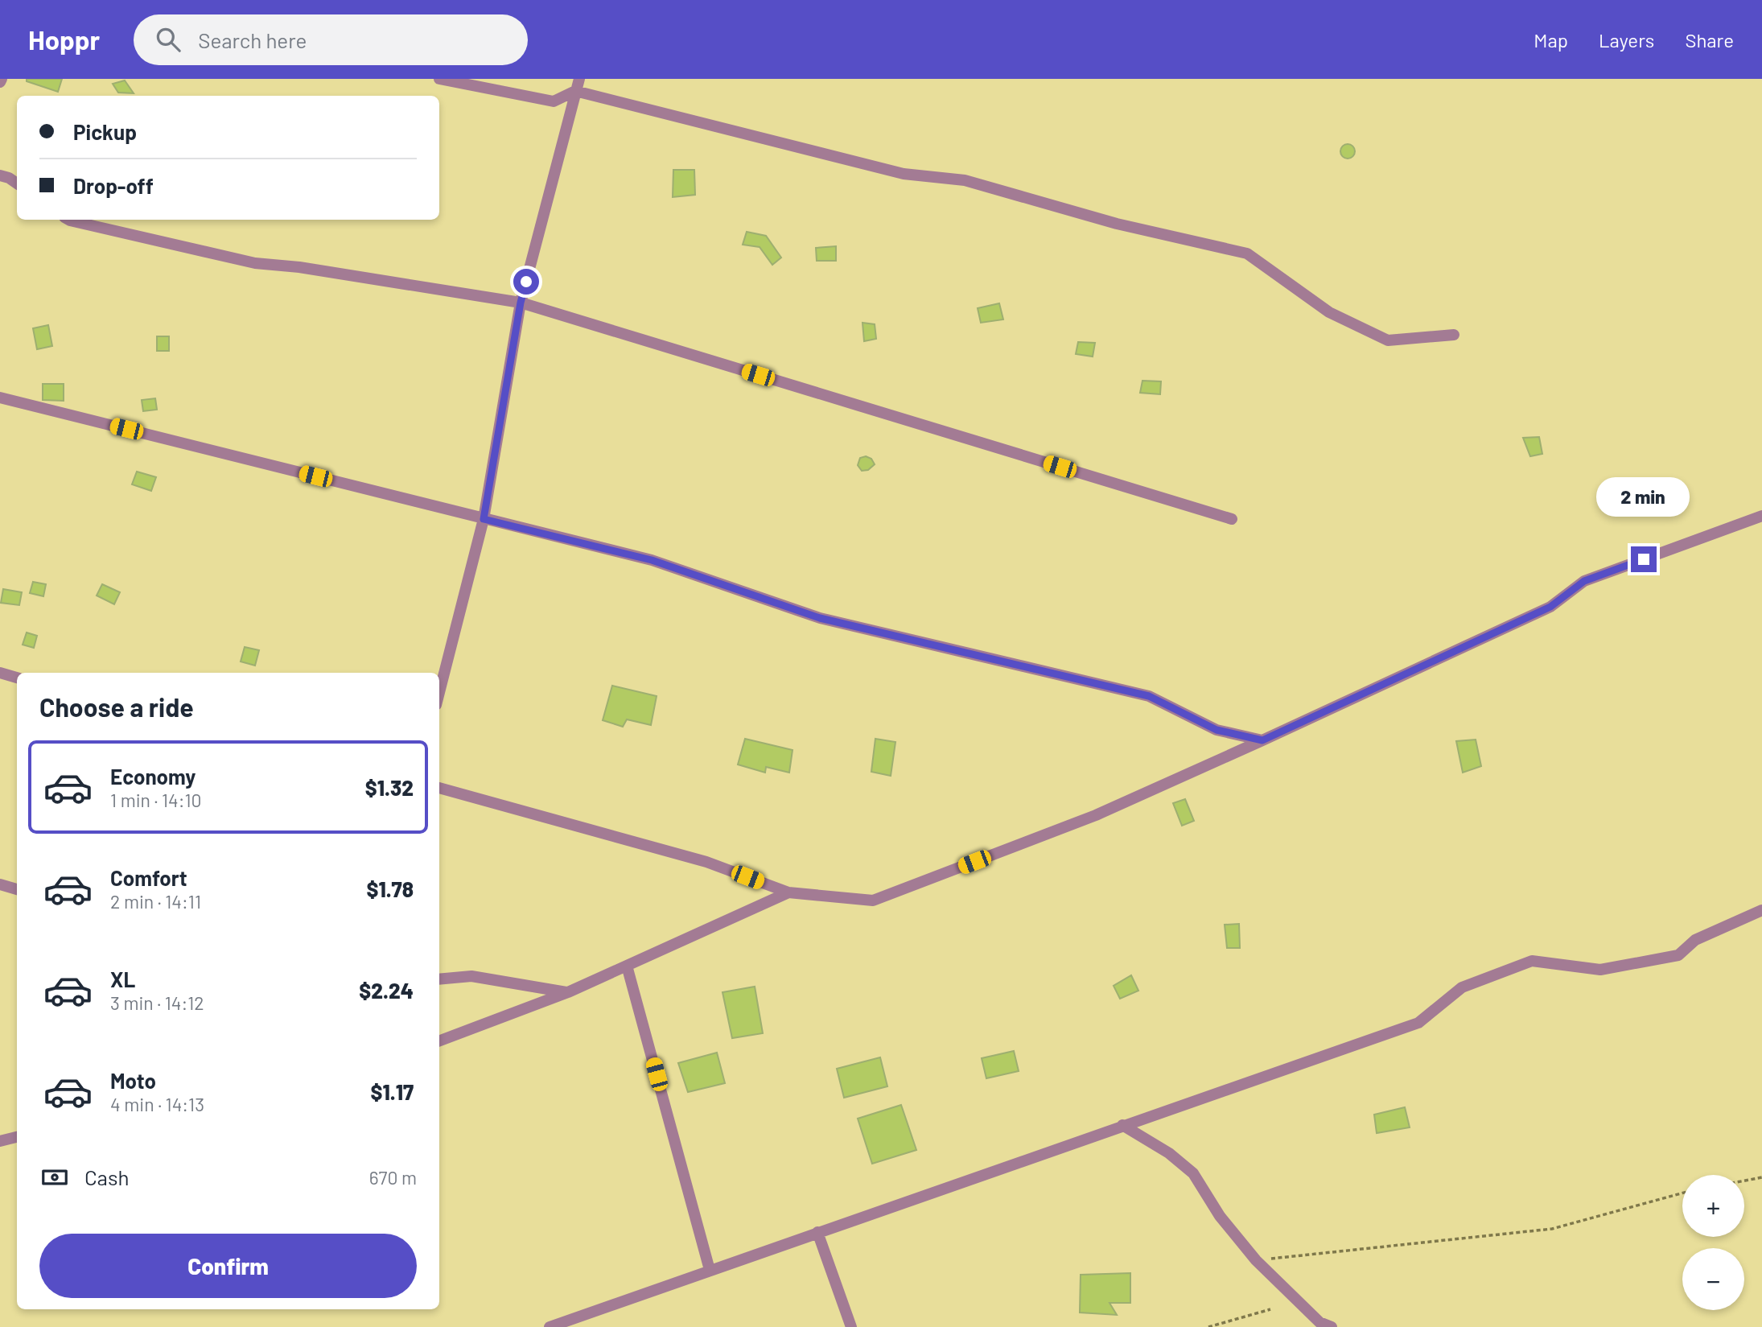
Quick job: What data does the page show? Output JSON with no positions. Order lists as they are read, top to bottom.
{
  "page": {
    "header": "Hoppr",
    "search": "Search here",
    "nav": ["Map", "Layers", "Share"],
    "banner": ["Pickup", "Drop-off"],
    "bubble": "2 min",
    "heading": "Choose a ride",
    "list": [
      {
        "name": "Economy",
        "note": "1 min · 14:10",
        "value": "$1.32"
      },
      {
        "name": "Comfort",
        "note": "2 min · 14:11",
        "value": "$1.78"
      },
      {
        "name": "XL",
        "note": "3 min · 14:12",
        "value": "$2.24"
      },
      {
        "name": "Moto",
        "note": "4 min · 14:13",
        "value": "$1.17"
      }
    ],
    "pay": ["Cash", "670 m"],
    "map_buttons": ["+", "−"],
    "buttons": "Confirm"
  }
}
